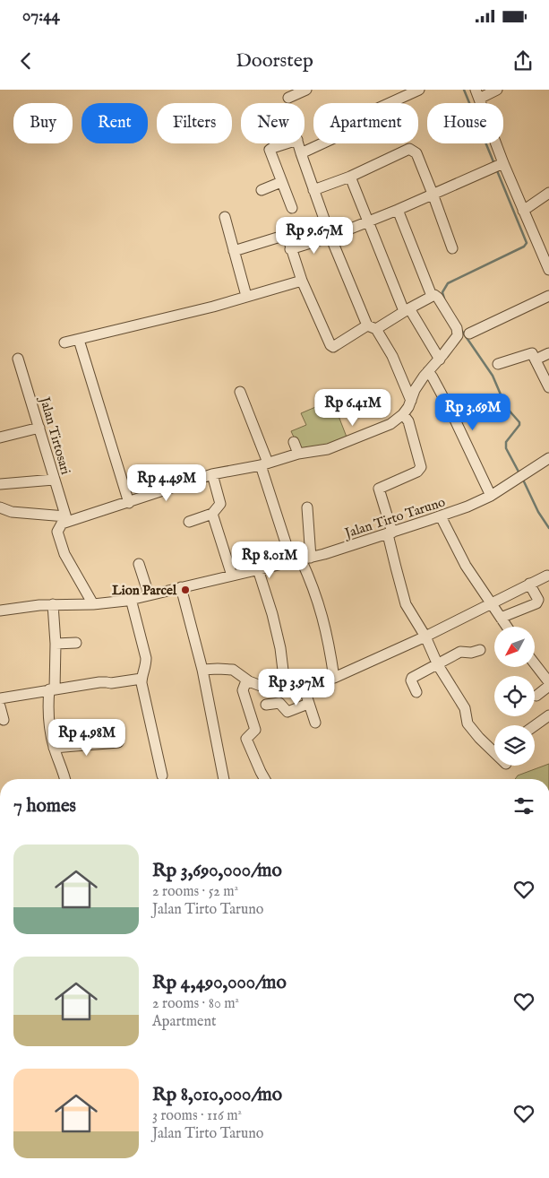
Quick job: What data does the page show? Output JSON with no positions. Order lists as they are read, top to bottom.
{
  "streets": {
    "street": ["Jalan Tirtosari", "Jalan Tirto Taruno"]
  },
  "places": ["Lion Parcel"],
  "north": "bottom left",
  "page": {
    "status": "07:44",
    "header": "Doorstep",
    "chip": [
      "Buy",
      "Rent",
      "Filters",
      "New",
      "Apartment",
      "House"
    ],
    "price": [
      "Rp 9.67M",
      "Rp 6.41M",
      "Rp 3.69M",
      "Rp 4.49M",
      "Rp 8.01M",
      "Rp 3.97M",
      "Rp 4.98M"
    ],
    "heading": "7 homes",
    "list": [
      {
        "name": "Rp 3,690,000/mo",
        "note": "2 rooms · 52 m² · Jalan Tirto Taruno"
      },
      {
        "name": "Rp 4,490,000/mo",
        "note": "2 rooms · 80 m² · Apartment"
      },
      {
        "name": "Rp 8,010,000/mo",
        "note": "3 rooms · 116 m² · Jalan Tirto Taruno"
      }
    ]
  }
}
